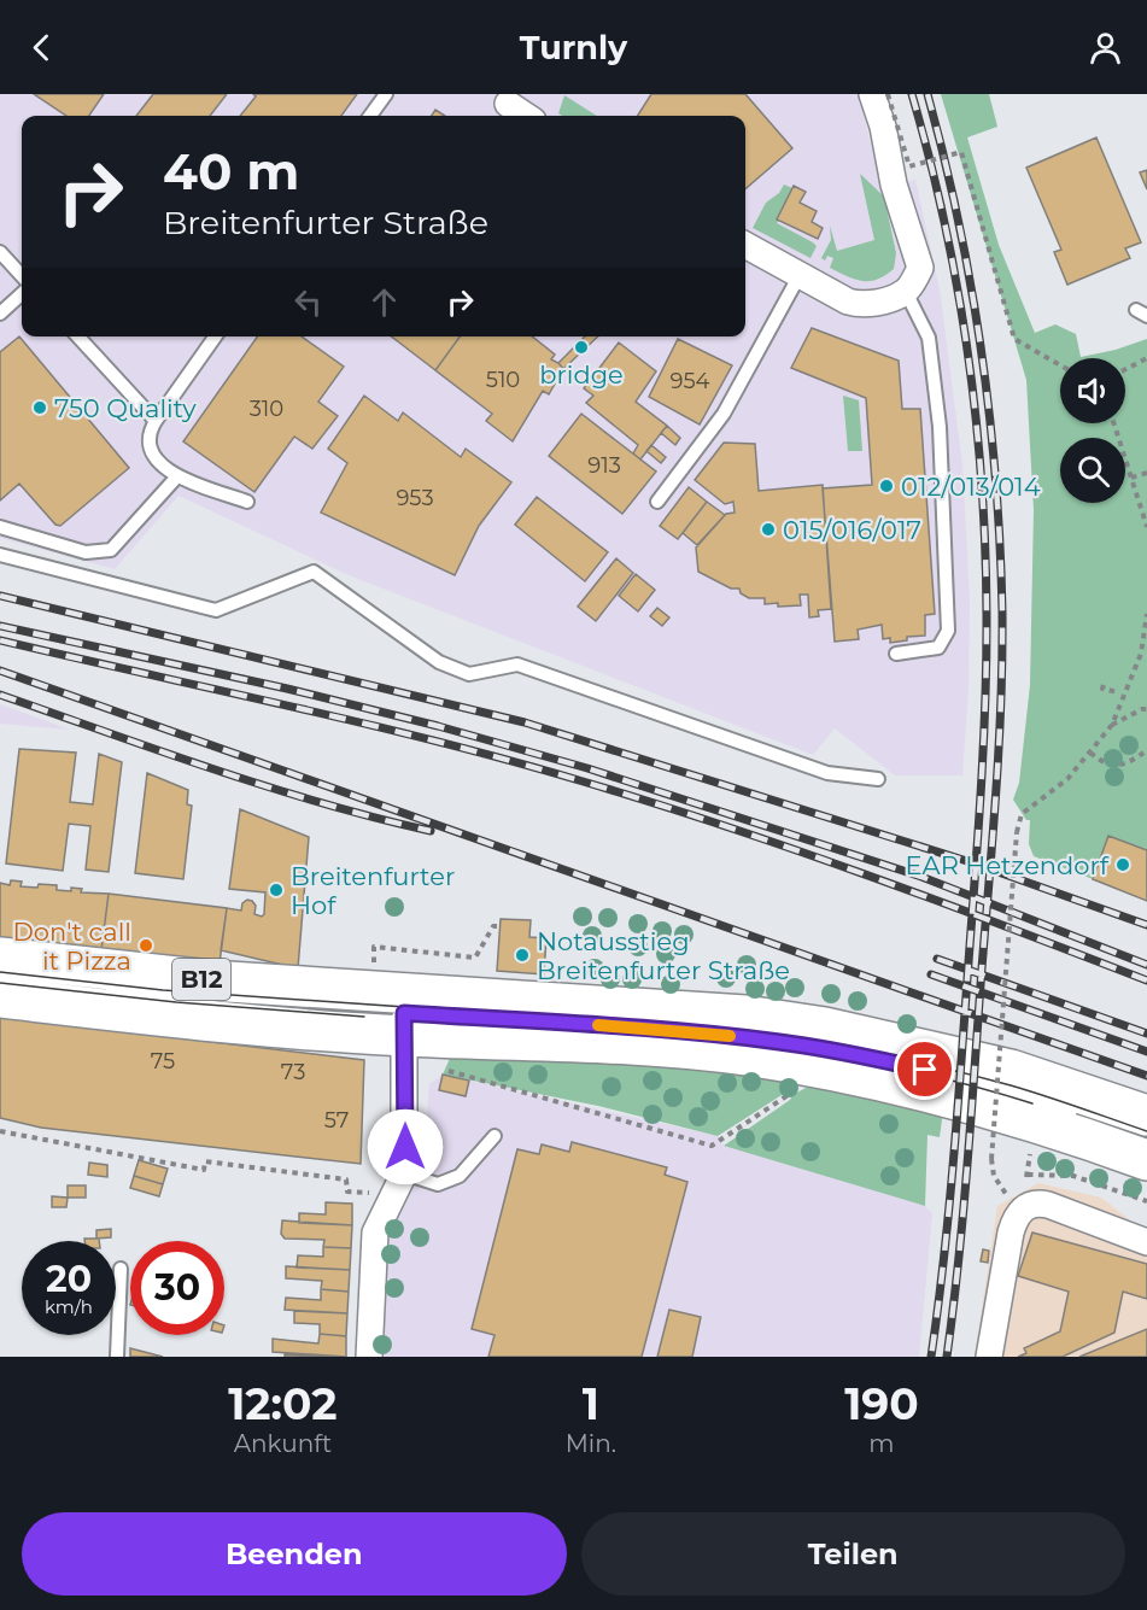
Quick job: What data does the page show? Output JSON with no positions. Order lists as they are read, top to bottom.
{
  "streets": {
    "main road": ["B12"]
  },
  "places": [
    "bridge",
    "750 Quality",
    "012/013/014",
    "015/016/017",
    "EAR Hetzendorf",
    "Breitenfurter Hof",
    "Don't call it Pizza",
    "Notausstieg Breitenfurter Straße"
  ],
  "house_numbers": [
    "510",
    "954",
    "310",
    "913",
    "953",
    "75",
    "73",
    "57"
  ],
  "page": {
    "header": "Turnly",
    "turn": ["40 m", "Breitenfurter Straße"],
    "speed": "20 km/h",
    "limit": "30",
    "eta": [
      "12:02",
      "Ankunft",
      "1",
      "Min.",
      "190",
      "m"
    ],
    "buttons": ["Beenden", "Teilen"]
  }
}
